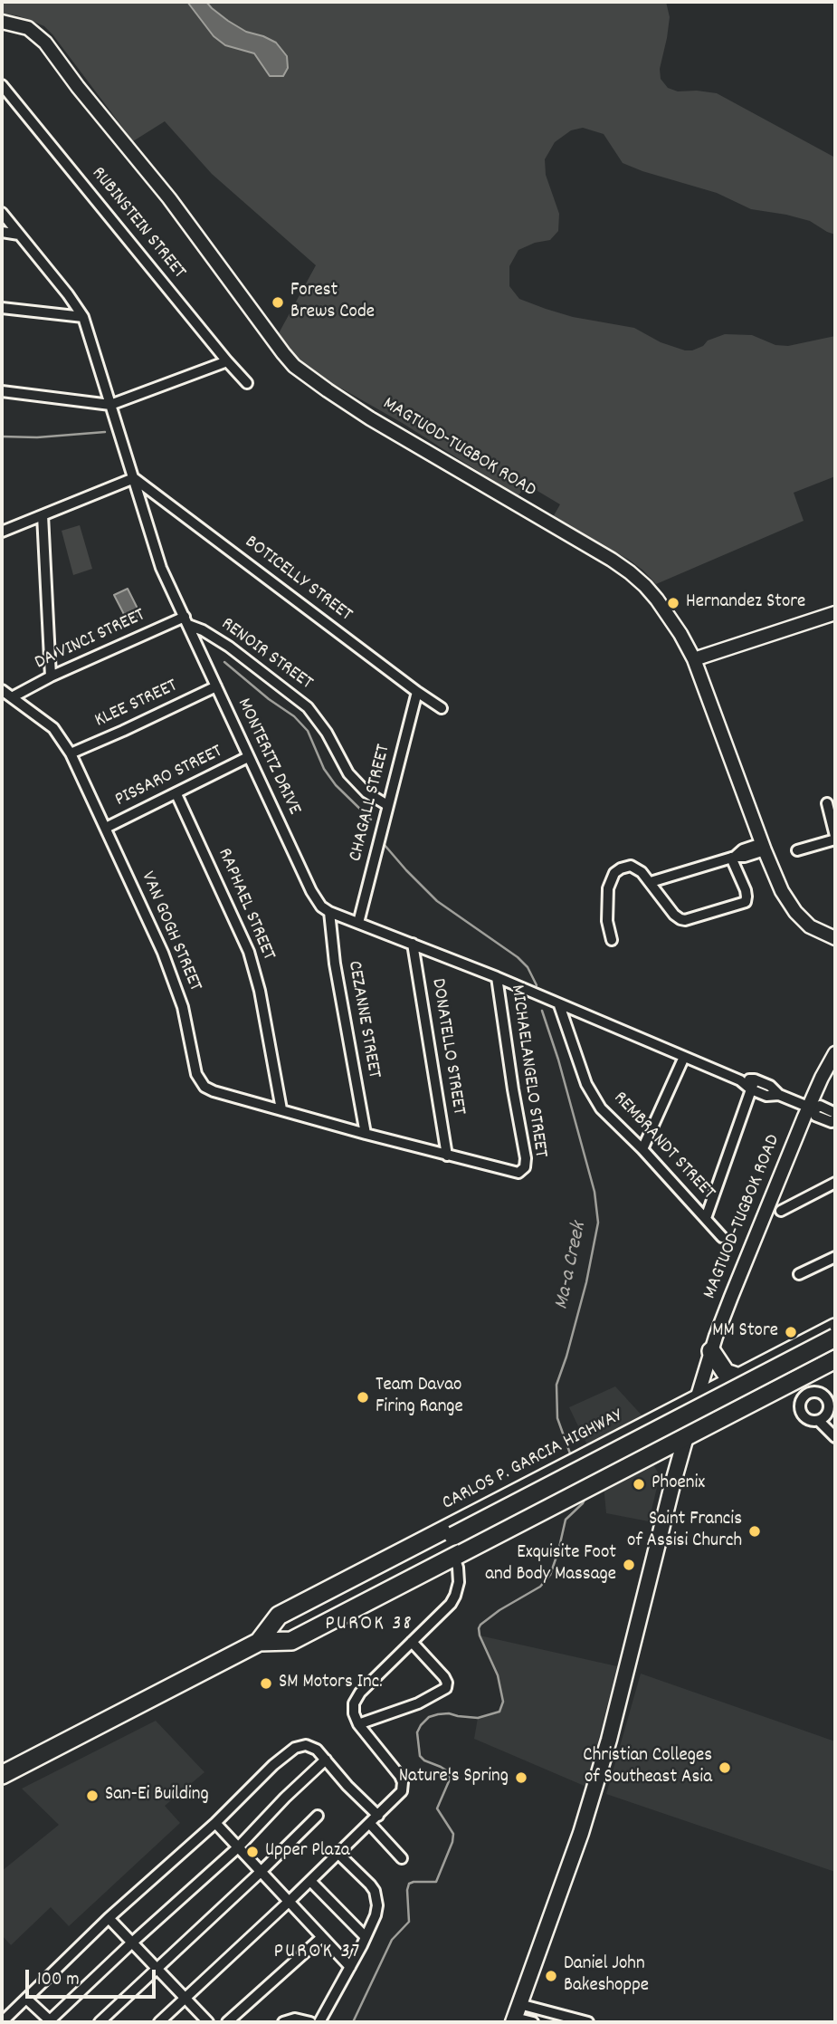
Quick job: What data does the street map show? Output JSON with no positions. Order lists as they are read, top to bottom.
{
  "streets": {
    "highway": ["CARLOS P. GARCIA HIGHWAY"],
    "main road": ["MAGTUOD-TUGBOK ROAD"],
    "street": [
      "RUBINSTEIN STREET",
      "BOTICELLY STREET",
      "DA VINCI STREET",
      "RENOIR STREET",
      "KLEE STREET",
      "MONTERITZ DRIVE",
      "PISSARO STREET",
      "CHAGALL STREET",
      "RAPHAEL STREET",
      "VAN GOGH STREET",
      "CEZANNE STREET",
      "DONATELLO STREET",
      "MICHAELANGELO STREET",
      "REMBRANDT STREET"
    ]
  },
  "crossings": [
    ["MAGTUOD-TUGBOK ROAD", "CARLOS P. GARCIA HIGHWAY"],
    ["BOTICELLY STREET", "MONTERITZ DRIVE"],
    ["BOTICELLY STREET", "CHAGALL STREET"],
    ["DA VINCI STREET", "RENOIR STREET"],
    ["DA VINCI STREET", "MONTERITZ DRIVE"],
    ["DA VINCI STREET", "VAN GOGH STREET"],
    ["RENOIR STREET", "MONTERITZ DRIVE"],
    ["RENOIR STREET", "CHAGALL STREET"],
    ["KLEE STREET", "MONTERITZ DRIVE"],
    ["KLEE STREET", "VAN GOGH STREET"],
    ["MONTERITZ DRIVE", "PISSARO STREET"],
    ["MONTERITZ DRIVE", "CEZANNE STREET"],
    ["PISSARO STREET", "RAPHAEL STREET"],
    ["PISSARO STREET", "VAN GOGH STREET"],
    ["RAPHAEL STREET", "VAN GOGH STREET"],
    ["VAN GOGH STREET", "CEZANNE STREET"],
    ["VAN GOGH STREET", "DONATELLO STREET"],
    ["VAN GOGH STREET", "MICHAELANGELO STREET"]
  ],
  "districts": ["PUROK 38", "PUROK 37"],
  "water": ["Ma-a Creek"],
  "places": [
    "Forest Brews Code",
    "Hernandez Store",
    "MM Store",
    "Team Davao Firing Range",
    "Phoenix",
    "Saint Francis of Assisi Church",
    "Exquisite Foot and Body Massage",
    "SM Motors Inc.",
    "Christian Colleges of Southeast Asia",
    "Nature's Spring",
    "San-Ei Building",
    "Upper Plaza",
    "Daniel John Bakeshoppe"
  ],
  "scale_bar": "100 m"
}
